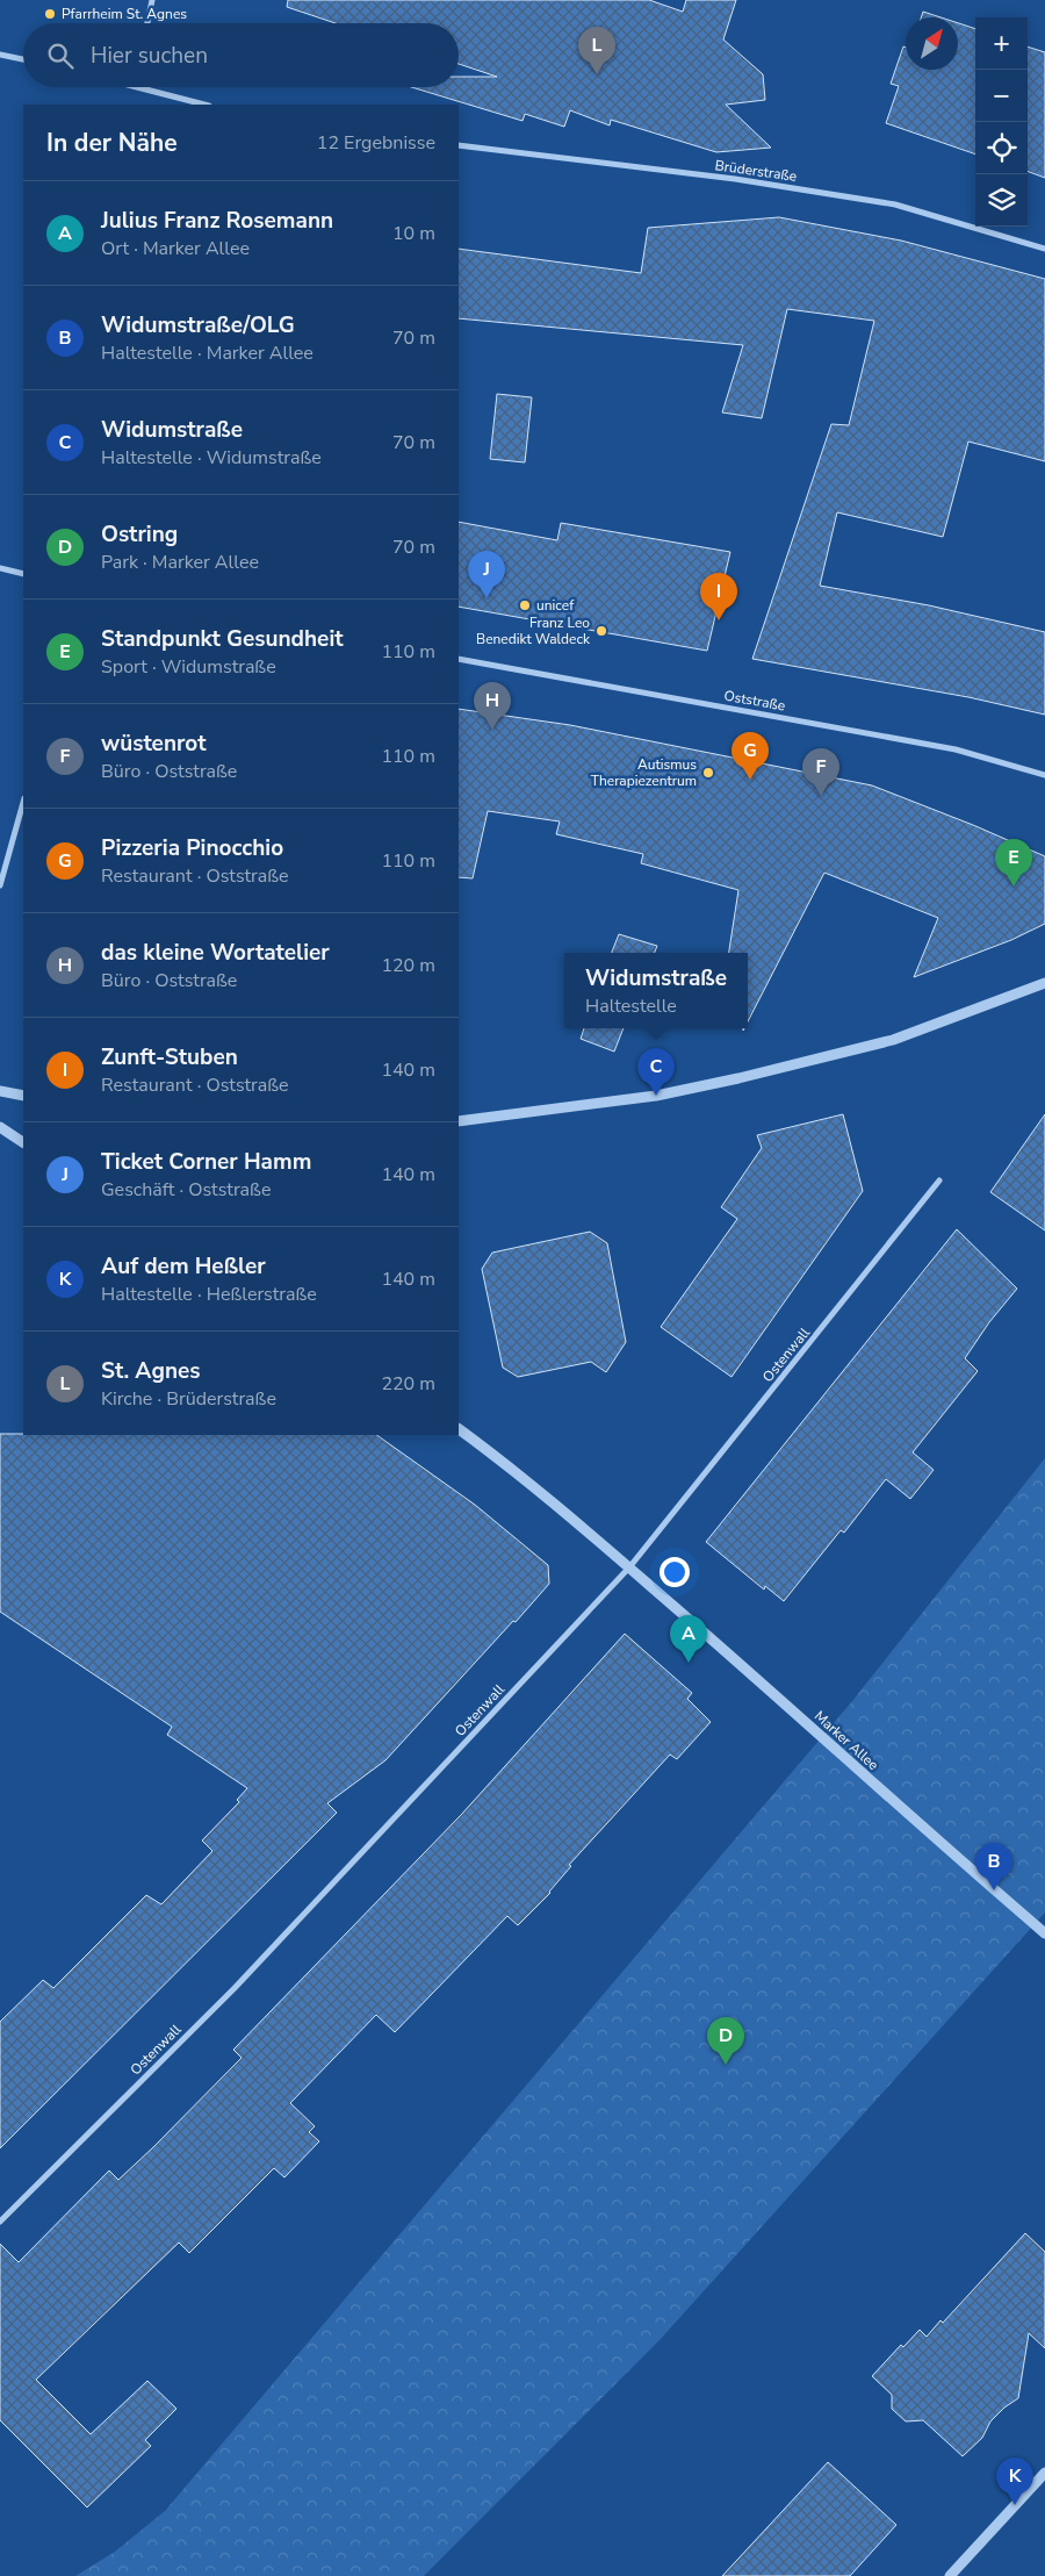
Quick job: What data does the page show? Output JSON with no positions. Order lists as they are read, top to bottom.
{
  "streets": {
    "street": [
      "Brüderstraße",
      "Oststraße",
      "Ostenwall",
      "Marker Allee"
    ]
  },
  "crossings": [
    ["Ostenwall", "Marker Allee"]
  ],
  "places": [
    "Pfarrheim St. Agnes",
    "unicef",
    "Franz Leo Benedikt Waldeck",
    "Autismus Therapiezentrum"
  ],
  "north": "top right",
  "page": {
    "map_buttons": ["+", "−"],
    "search": "Hier suchen",
    "pins": [
      "L",
      "J",
      "I",
      "H",
      "G",
      "F",
      "E",
      "C",
      "A",
      "B",
      "D",
      "K"
    ],
    "heading": ["In der Nähe", "12 Ergebnisse"],
    "list": [
      {
        "mark": "A",
        "name": "Julius Franz Rosemann",
        "note": "Ort · Marker Allee",
        "value": "10 m"
      },
      {
        "mark": "B",
        "name": "Widumstraße/OLG",
        "note": "Haltestelle · Marker Allee",
        "value": "70 m"
      },
      {
        "mark": "C",
        "name": "Widumstraße",
        "note": "Haltestelle · Widumstraße",
        "value": "70 m"
      },
      {
        "mark": "D",
        "name": "Ostring",
        "note": "Park · Marker Allee",
        "value": "70 m"
      },
      {
        "mark": "E",
        "name": "Standpunkt Gesundheit",
        "note": "Sport · Widumstraße",
        "value": "110 m"
      },
      {
        "mark": "F",
        "name": "wüstenrot",
        "note": "Büro · Oststraße",
        "value": "110 m"
      },
      {
        "mark": "G",
        "name": "Pizzeria Pinocchio",
        "note": "Restaurant · Oststraße",
        "value": "110 m"
      },
      {
        "mark": "H",
        "name": "das kleine Wortatelier",
        "note": "Büro · Oststraße",
        "value": "120 m"
      },
      {
        "mark": "I",
        "name": "Zunft-Stuben",
        "note": "Restaurant · Oststraße",
        "value": "140 m"
      },
      {
        "mark": "J",
        "name": "Ticket Corner Hamm",
        "note": "Geschäft · Oststraße",
        "value": "140 m"
      },
      {
        "mark": "K",
        "name": "Auf dem Heßler",
        "note": "Haltestelle · Heßlerstraße",
        "value": "140 m"
      },
      {
        "mark": "L",
        "name": "St. Agnes",
        "note": "Kirche · Brüderstraße",
        "value": "220 m"
      }
    ],
    "popup": ["Widumstraße", "Haltestelle"]
  }
}
